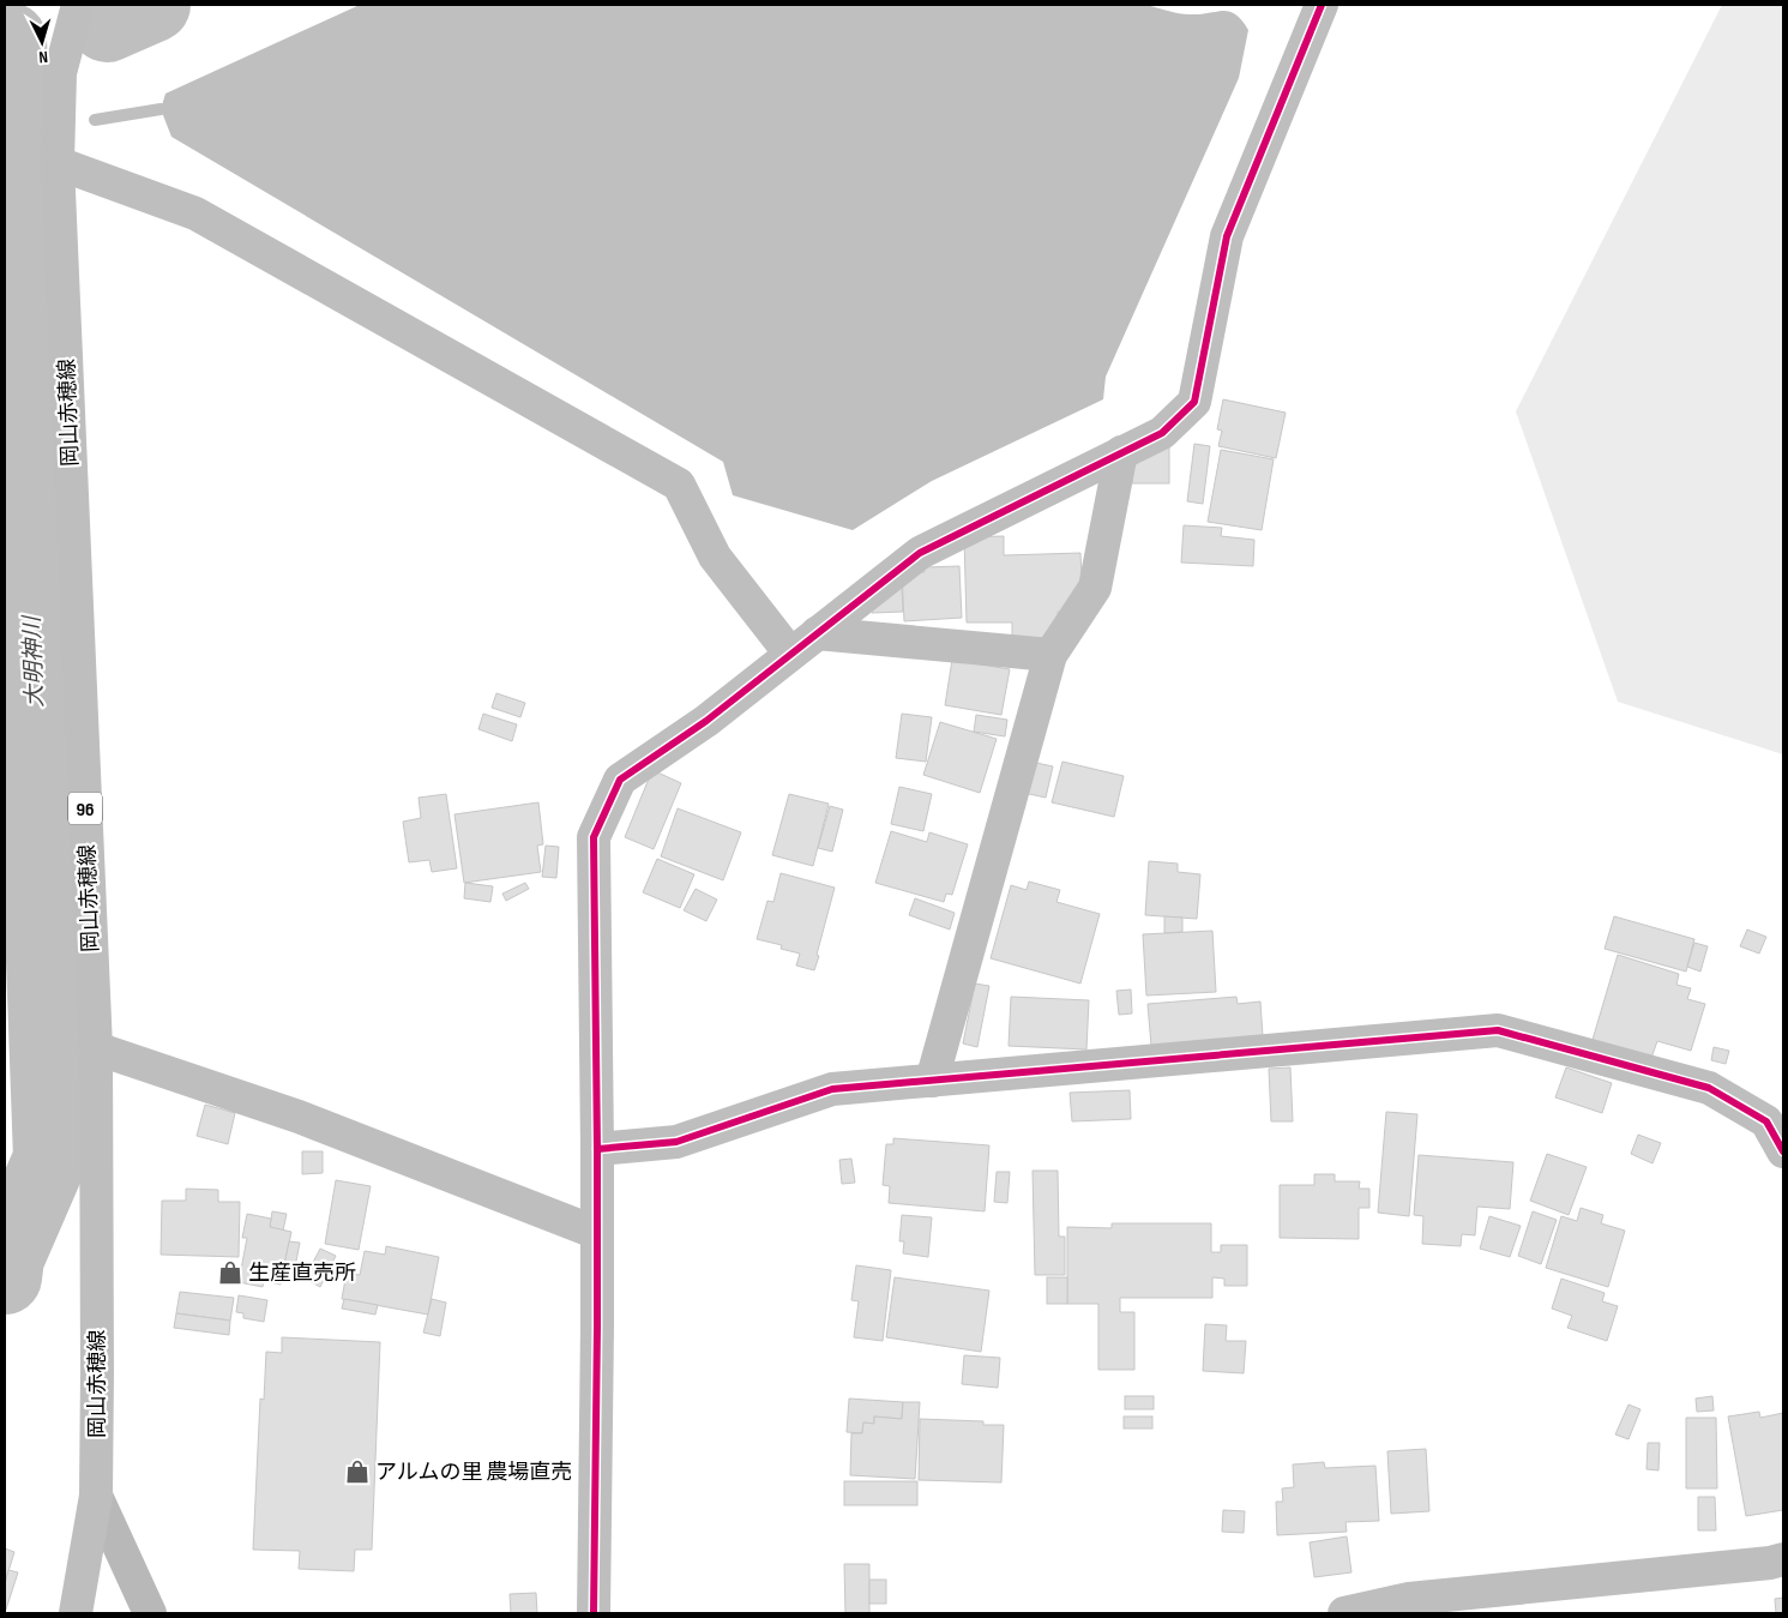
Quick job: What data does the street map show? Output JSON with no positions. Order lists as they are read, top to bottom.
{
  "streets": {
    "street": ["岡山赤穂線", "96"]
  },
  "water": ["大明神川"],
  "places": {
    "shop": ["生産直売所", "アルムの里 農場直売"]
  },
  "north": "bottom"
}
